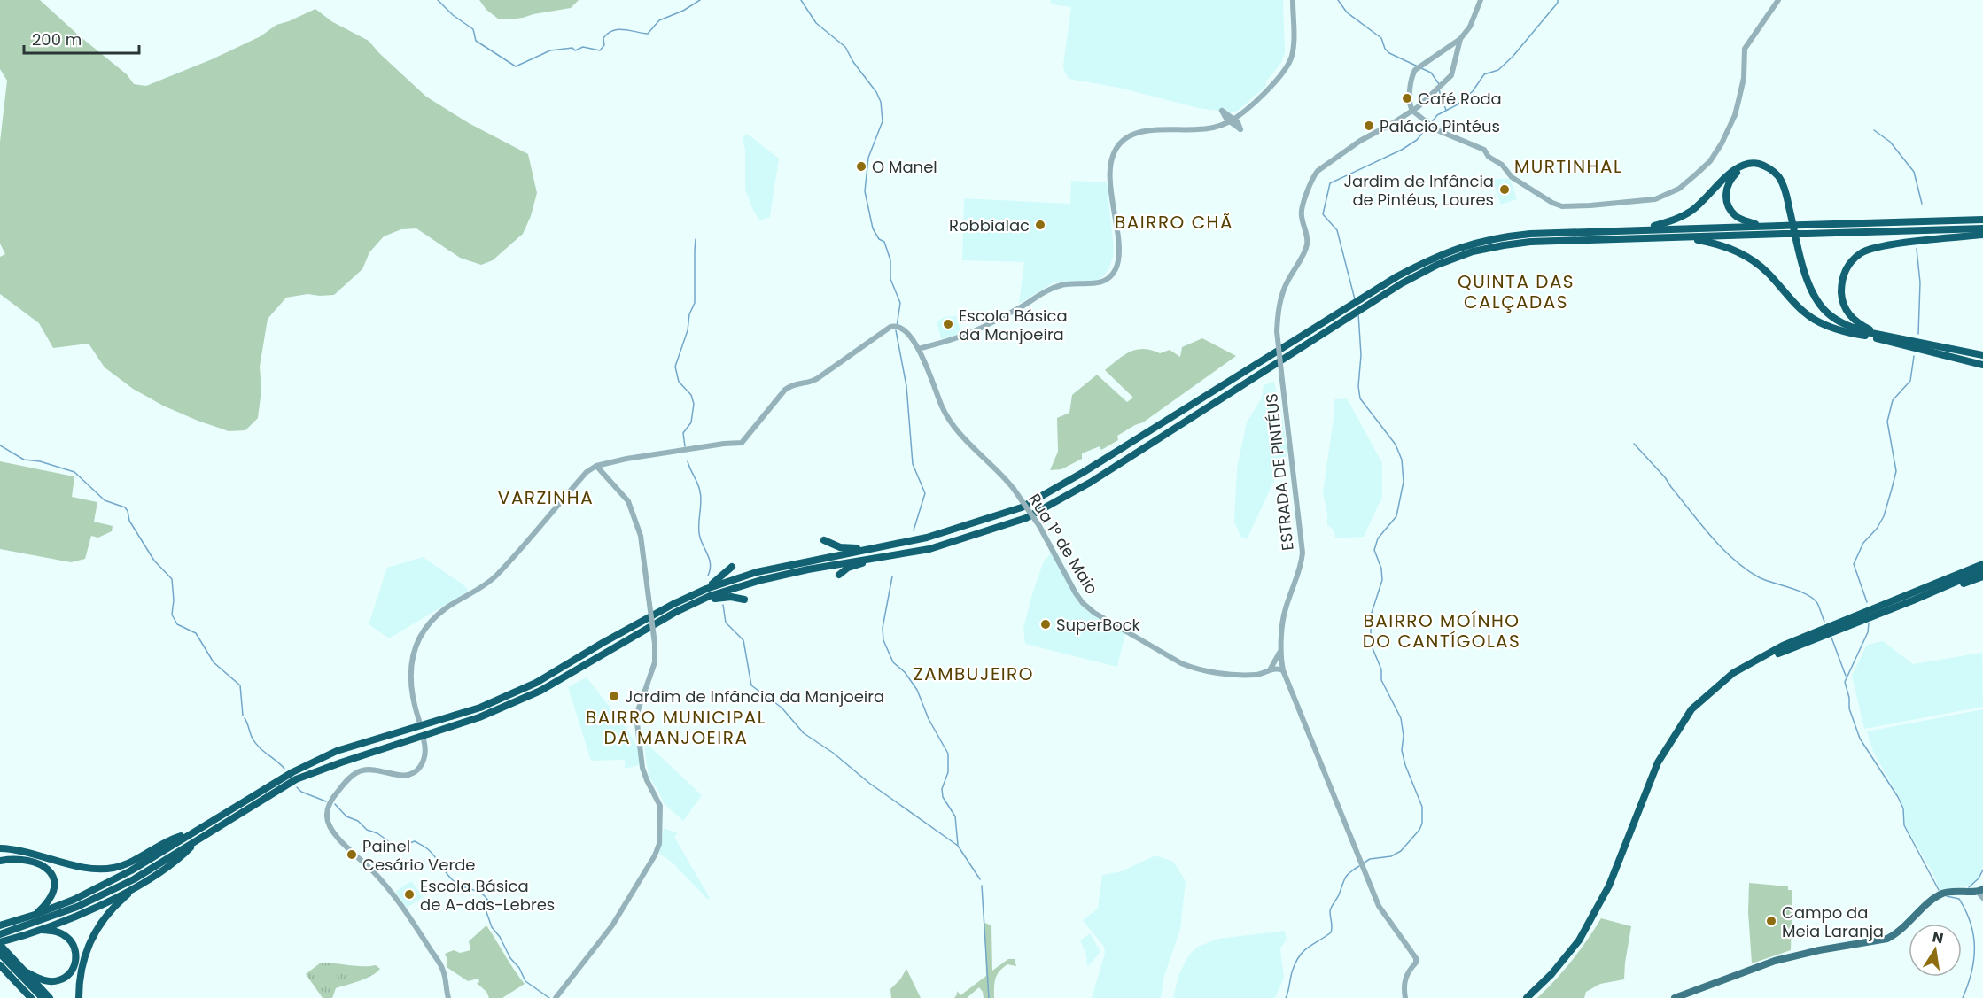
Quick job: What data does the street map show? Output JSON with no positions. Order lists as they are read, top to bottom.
{
  "streets": {
    "street": ["ESTRADA DE PINTÉUS", "Rua 1º de Maio"]
  },
  "crossings": [
    ["ESTRADA DE PINTÉUS", "Rua 1º de Maio"]
  ],
  "districts": [
    "MURTINHAL",
    "BAIRRO CHÃ",
    "QUINTA DAS CALÇADAS",
    "VARZINHA",
    "BAIRRO MOÍNHO DO CANTÍGOLAS",
    "ZAMBUJEIRO",
    "BAIRRO MUNICIPAL DA MANJOEIRA"
  ],
  "places": [
    "Café Roda",
    "Palácio Pintéus",
    "O Manel",
    "Jardim de Infância de Pintéus, Loures",
    "Robbialac",
    "Escola Básica da Manjoeira",
    "SuperBock",
    "Jardim de Infância da Manjoeira",
    "Painel Cesário Verde",
    "Escola Básica de A-das-Lebres",
    "Campo da Meia Laranja"
  ],
  "scale_bar": "200 m",
  "north": "top"
}
